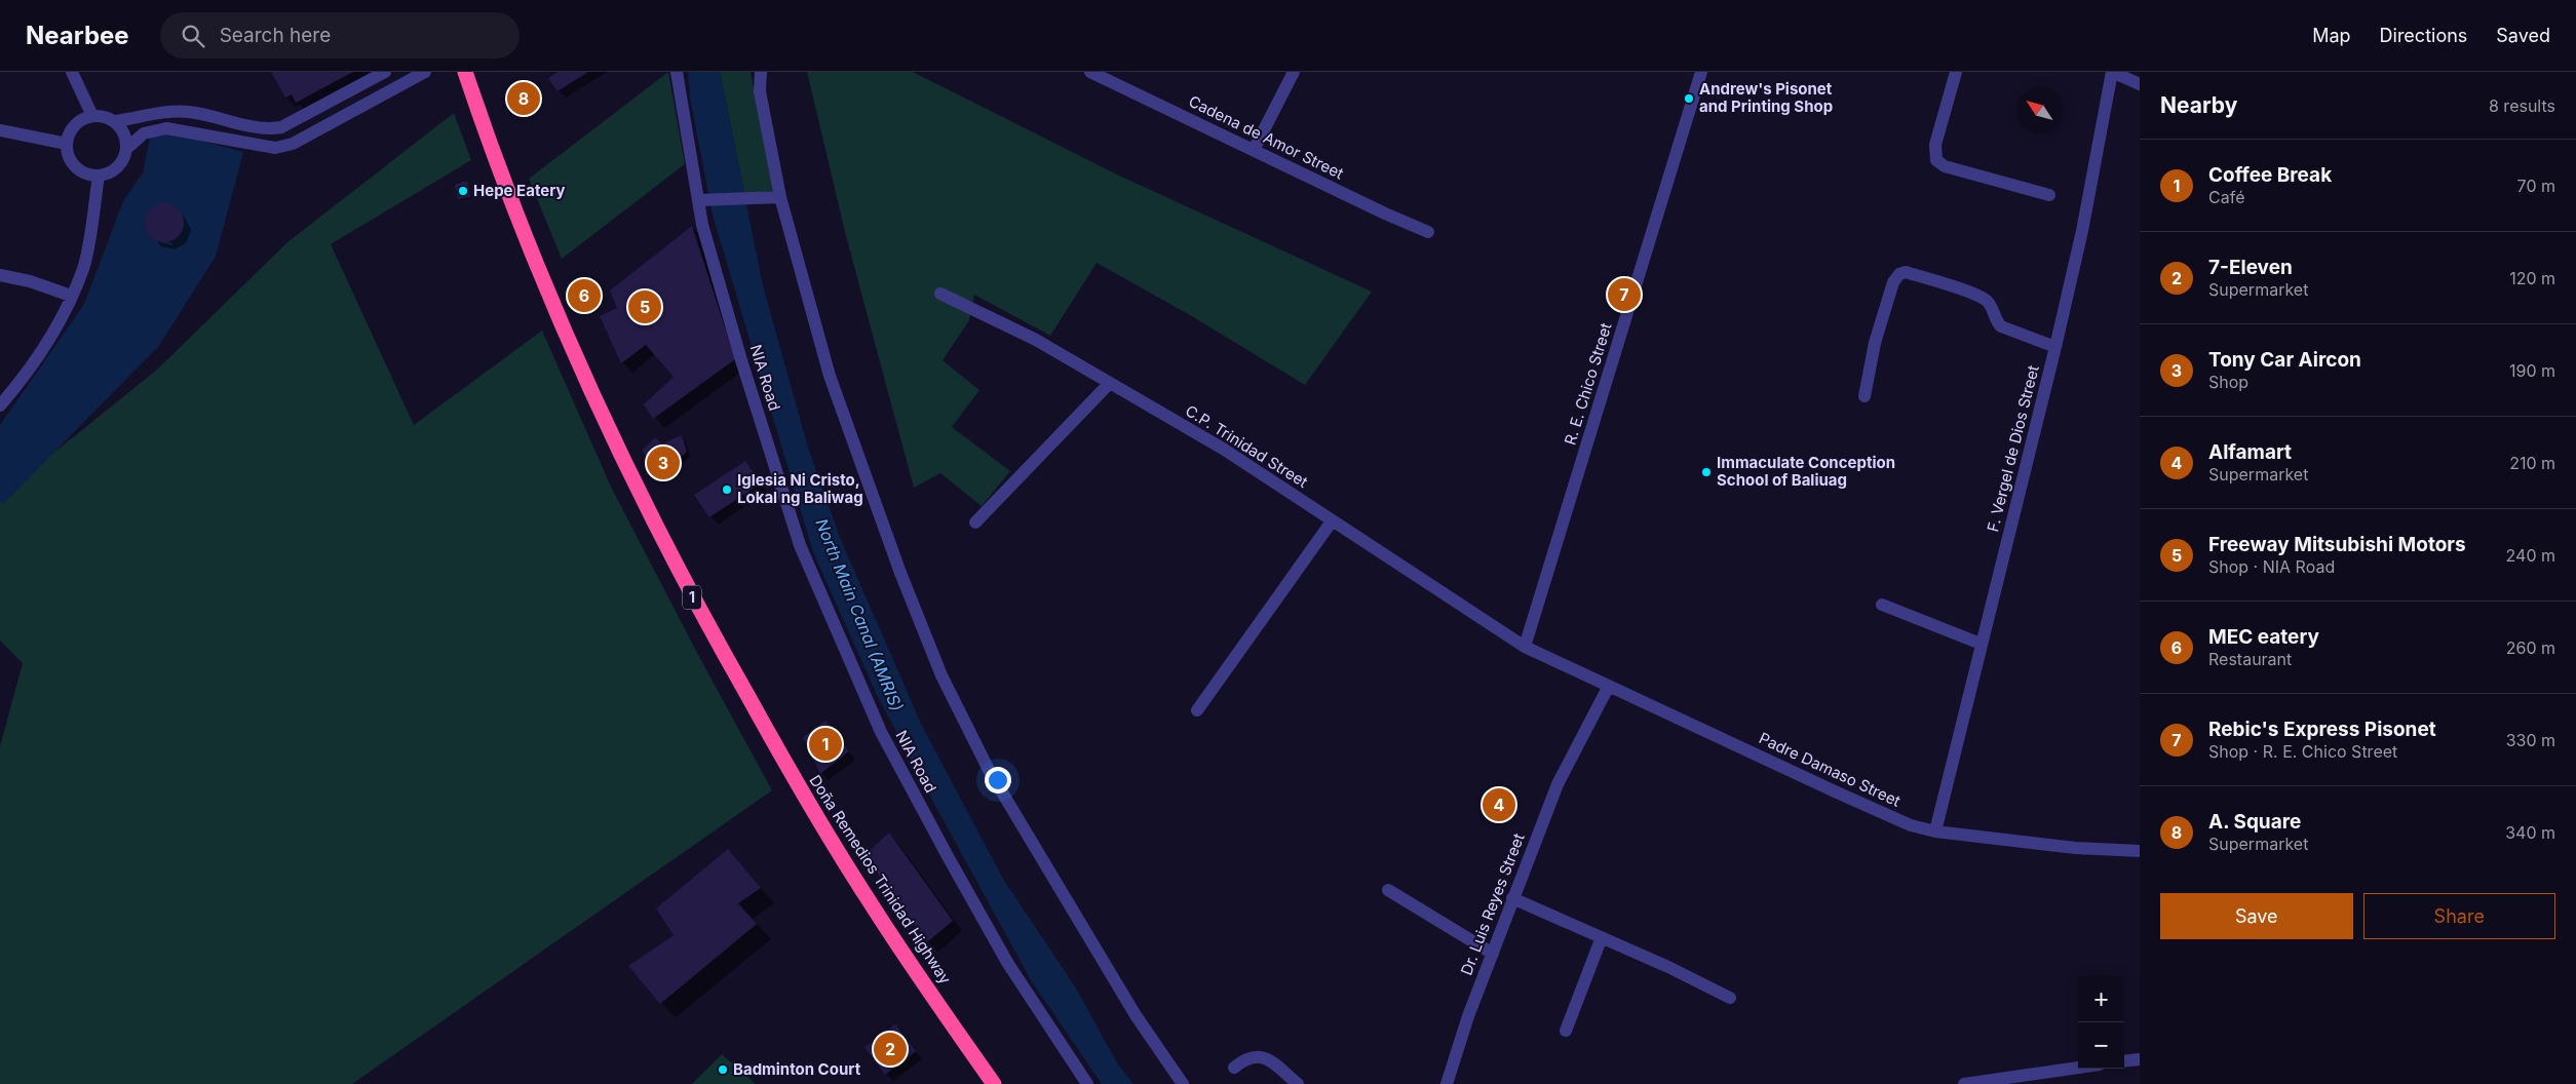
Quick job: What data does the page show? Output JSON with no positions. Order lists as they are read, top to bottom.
{
  "streets": {
    "highway": ["1", "Doña Remedios Trinidad Highway"],
    "street": [
      "Cadena de Amor Street",
      "NIA Road",
      "R. E. Chico Street",
      "C.P. Trinidad Street",
      "F. Vergel de Dios Street",
      "Padre Damaso Street",
      "Dr. Luis Reyes Street"
    ]
  },
  "crossings": [
    ["R. E. Chico Street", "C.P. Trinidad Street"],
    ["R. E. Chico Street", "Padre Damaso Street"],
    ["C.P. Trinidad Street", "Padre Damaso Street"],
    ["F. Vergel de Dios Street", "Padre Damaso Street"],
    ["Padre Damaso Street", "Dr. Luis Reyes Street"]
  ],
  "water": ["North Main Canal (AMRIS)"],
  "places": [
    "Andrew's Pisonet and Printing Shop",
    "Hepe Eatery",
    "Immaculate Conception School of Baliuag",
    "Iglesia Ni Cristo, Lokal ng Baliwag",
    "Badminton Court"
  ],
  "north": "top left",
  "page": {
    "header": "Nearbee",
    "search": "Search here",
    "nav": ["Map", "Directions", "Saved"],
    "heading": ["Nearby", "8 results"],
    "pins": [
      "8",
      "7",
      "6",
      "5",
      "3",
      "1",
      "4",
      "2"
    ],
    "list": [
      {
        "mark": "1",
        "name": "Coffee Break",
        "note": "Café",
        "value": "70 m"
      },
      {
        "mark": "2",
        "name": "7-Eleven",
        "note": "Supermarket",
        "value": "120 m"
      },
      {
        "mark": "3",
        "name": "Tony Car Aircon",
        "note": "Shop",
        "value": "190 m"
      },
      {
        "mark": "4",
        "name": "Alfamart",
        "note": "Supermarket",
        "value": "210 m"
      },
      {
        "mark": "5",
        "name": "Freeway Mitsubishi Motors",
        "note": "Shop · NIA Road",
        "value": "240 m"
      },
      {
        "mark": "6",
        "name": "MEC eatery",
        "note": "Restaurant",
        "value": "260 m"
      },
      {
        "mark": "7",
        "name": "Rebic's Express Pisonet",
        "note": "Shop · R. E. Chico Street",
        "value": "330 m"
      },
      {
        "mark": "8",
        "name": "A. Square",
        "note": "Supermarket",
        "value": "340 m"
      }
    ],
    "buttons": ["Save", "Share"],
    "map_buttons": ["+", "−"]
  }
}
